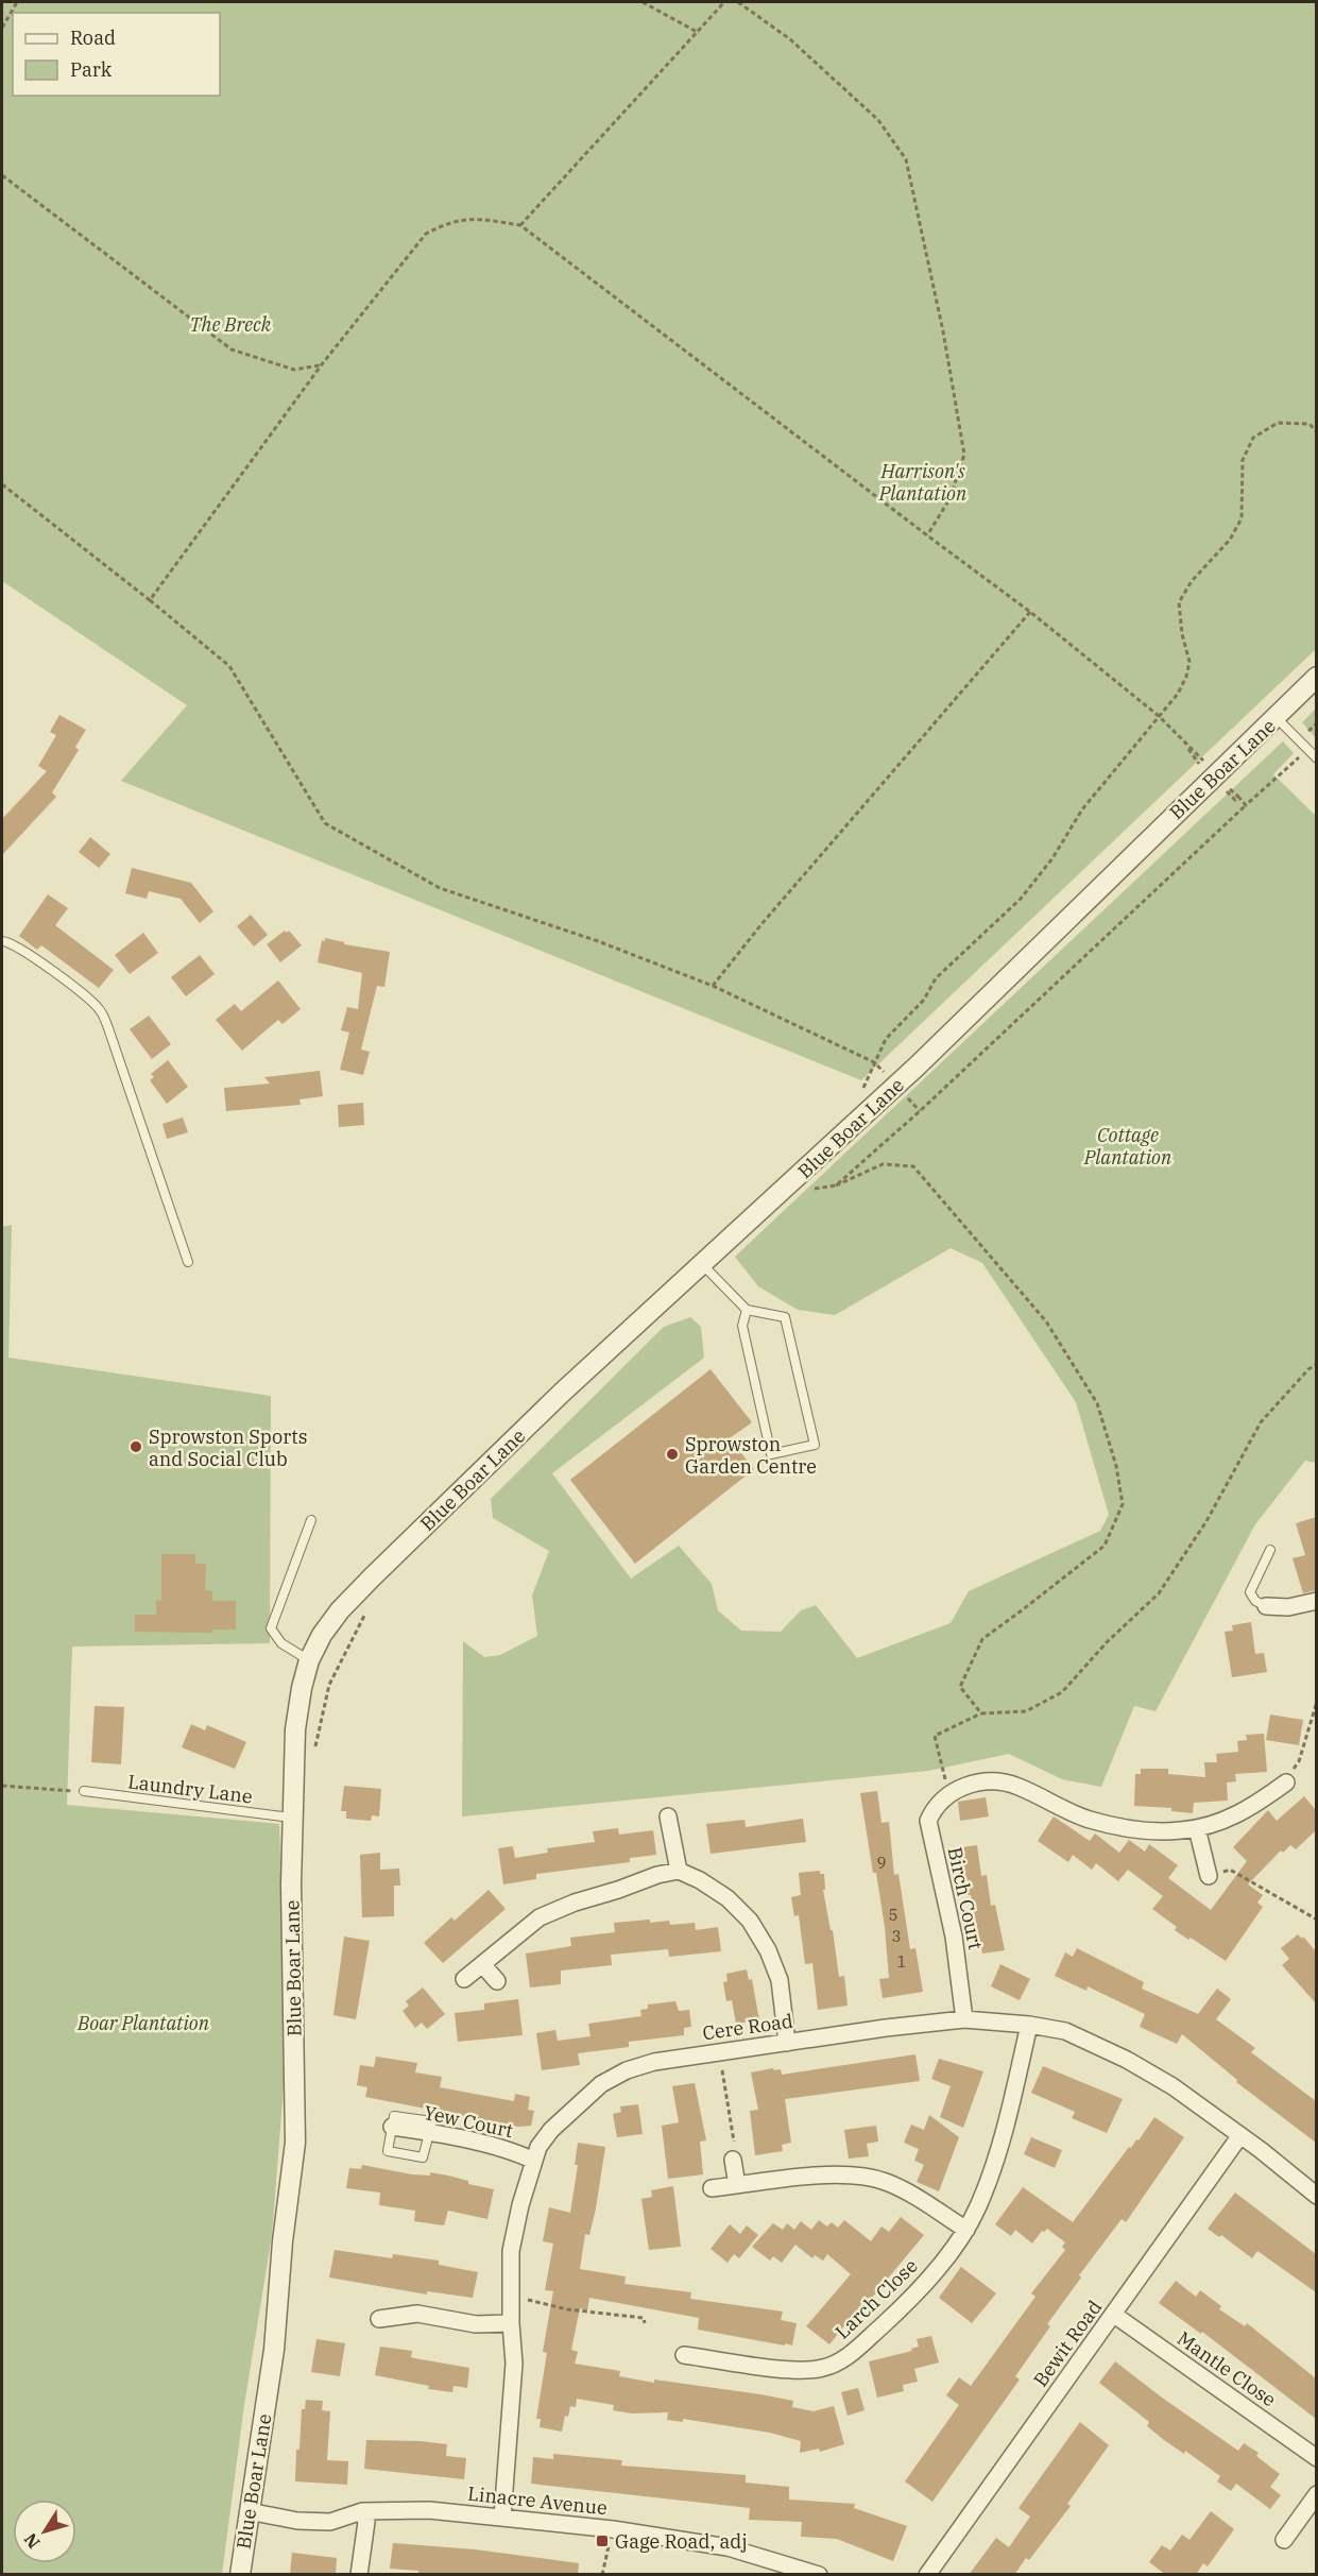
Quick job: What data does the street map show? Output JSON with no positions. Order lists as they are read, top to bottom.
{
  "streets": {
    "street": [
      "Blue Boar Lane",
      "Birch Court",
      "Cere Road",
      "Yew Court",
      "Larch Close",
      "Bewit Road",
      "Mantle Close",
      "Linacre Avenue"
    ],
    "lane": ["Laundry Lane"]
  },
  "crossings": [
    ["Blue Boar Lane", "Laundry Lane"],
    ["Blue Boar Lane", "Linacre Avenue"],
    ["Birch Court", "Cere Road"],
    ["Cere Road", "Yew Court"],
    ["Cere Road", "Larch Close"],
    ["Cere Road", "Bewit Road"],
    ["Cere Road", "Linacre Avenue"],
    ["Bewit Road", "Mantle Close"]
  ],
  "parks": [
    "The Breck",
    "Harrison's Plantation",
    "Cottage Plantation",
    "Boar Plantation"
  ],
  "places": {
    "other": ["Sprowston Sports and Social Club", "Sprowston Garden Centre"],
    "transit": ["Gage Road, adj"]
  },
  "house_numbers": [
    "9",
    "5",
    "3",
    "1"
  ],
  "legend": ["Road", "Park"],
  "north": "bottom left"
}
